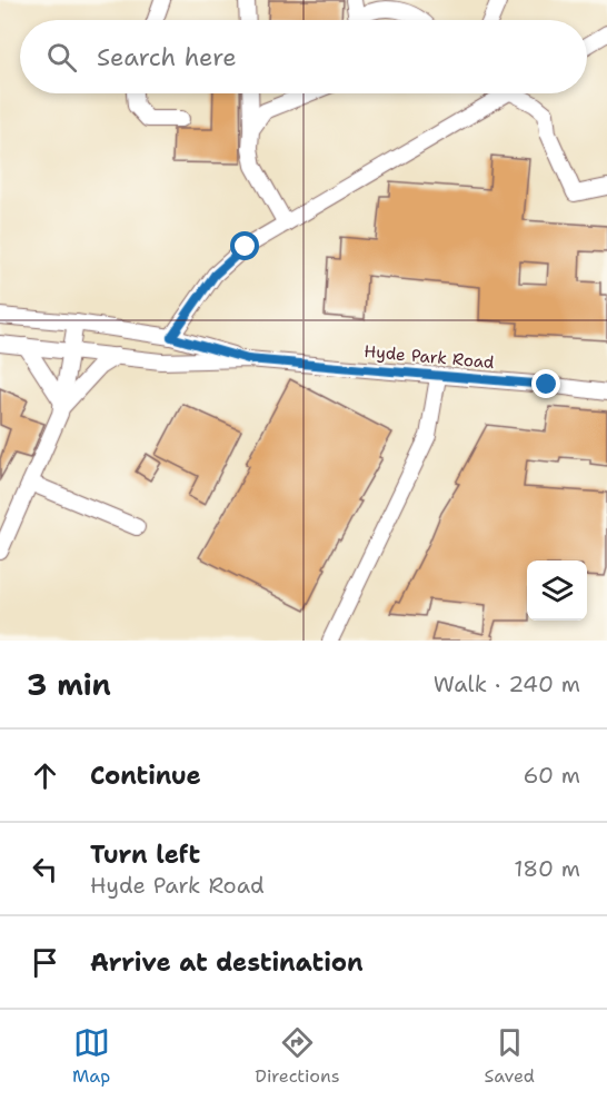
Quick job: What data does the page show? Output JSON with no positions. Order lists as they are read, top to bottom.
{
  "streets": {
    "street": ["Hyde Park Road"]
  },
  "page": {
    "search": "Search here",
    "heading": ["3 min", "Walk · 240 m"],
    "list": [
      ["Continue", "60 m"],
      ["Turn left", "Hyde Park Road", "180 m"],
      "Arrive at destination"
    ],
    "nav": ["Map", "Directions", "Saved"]
  }
}
